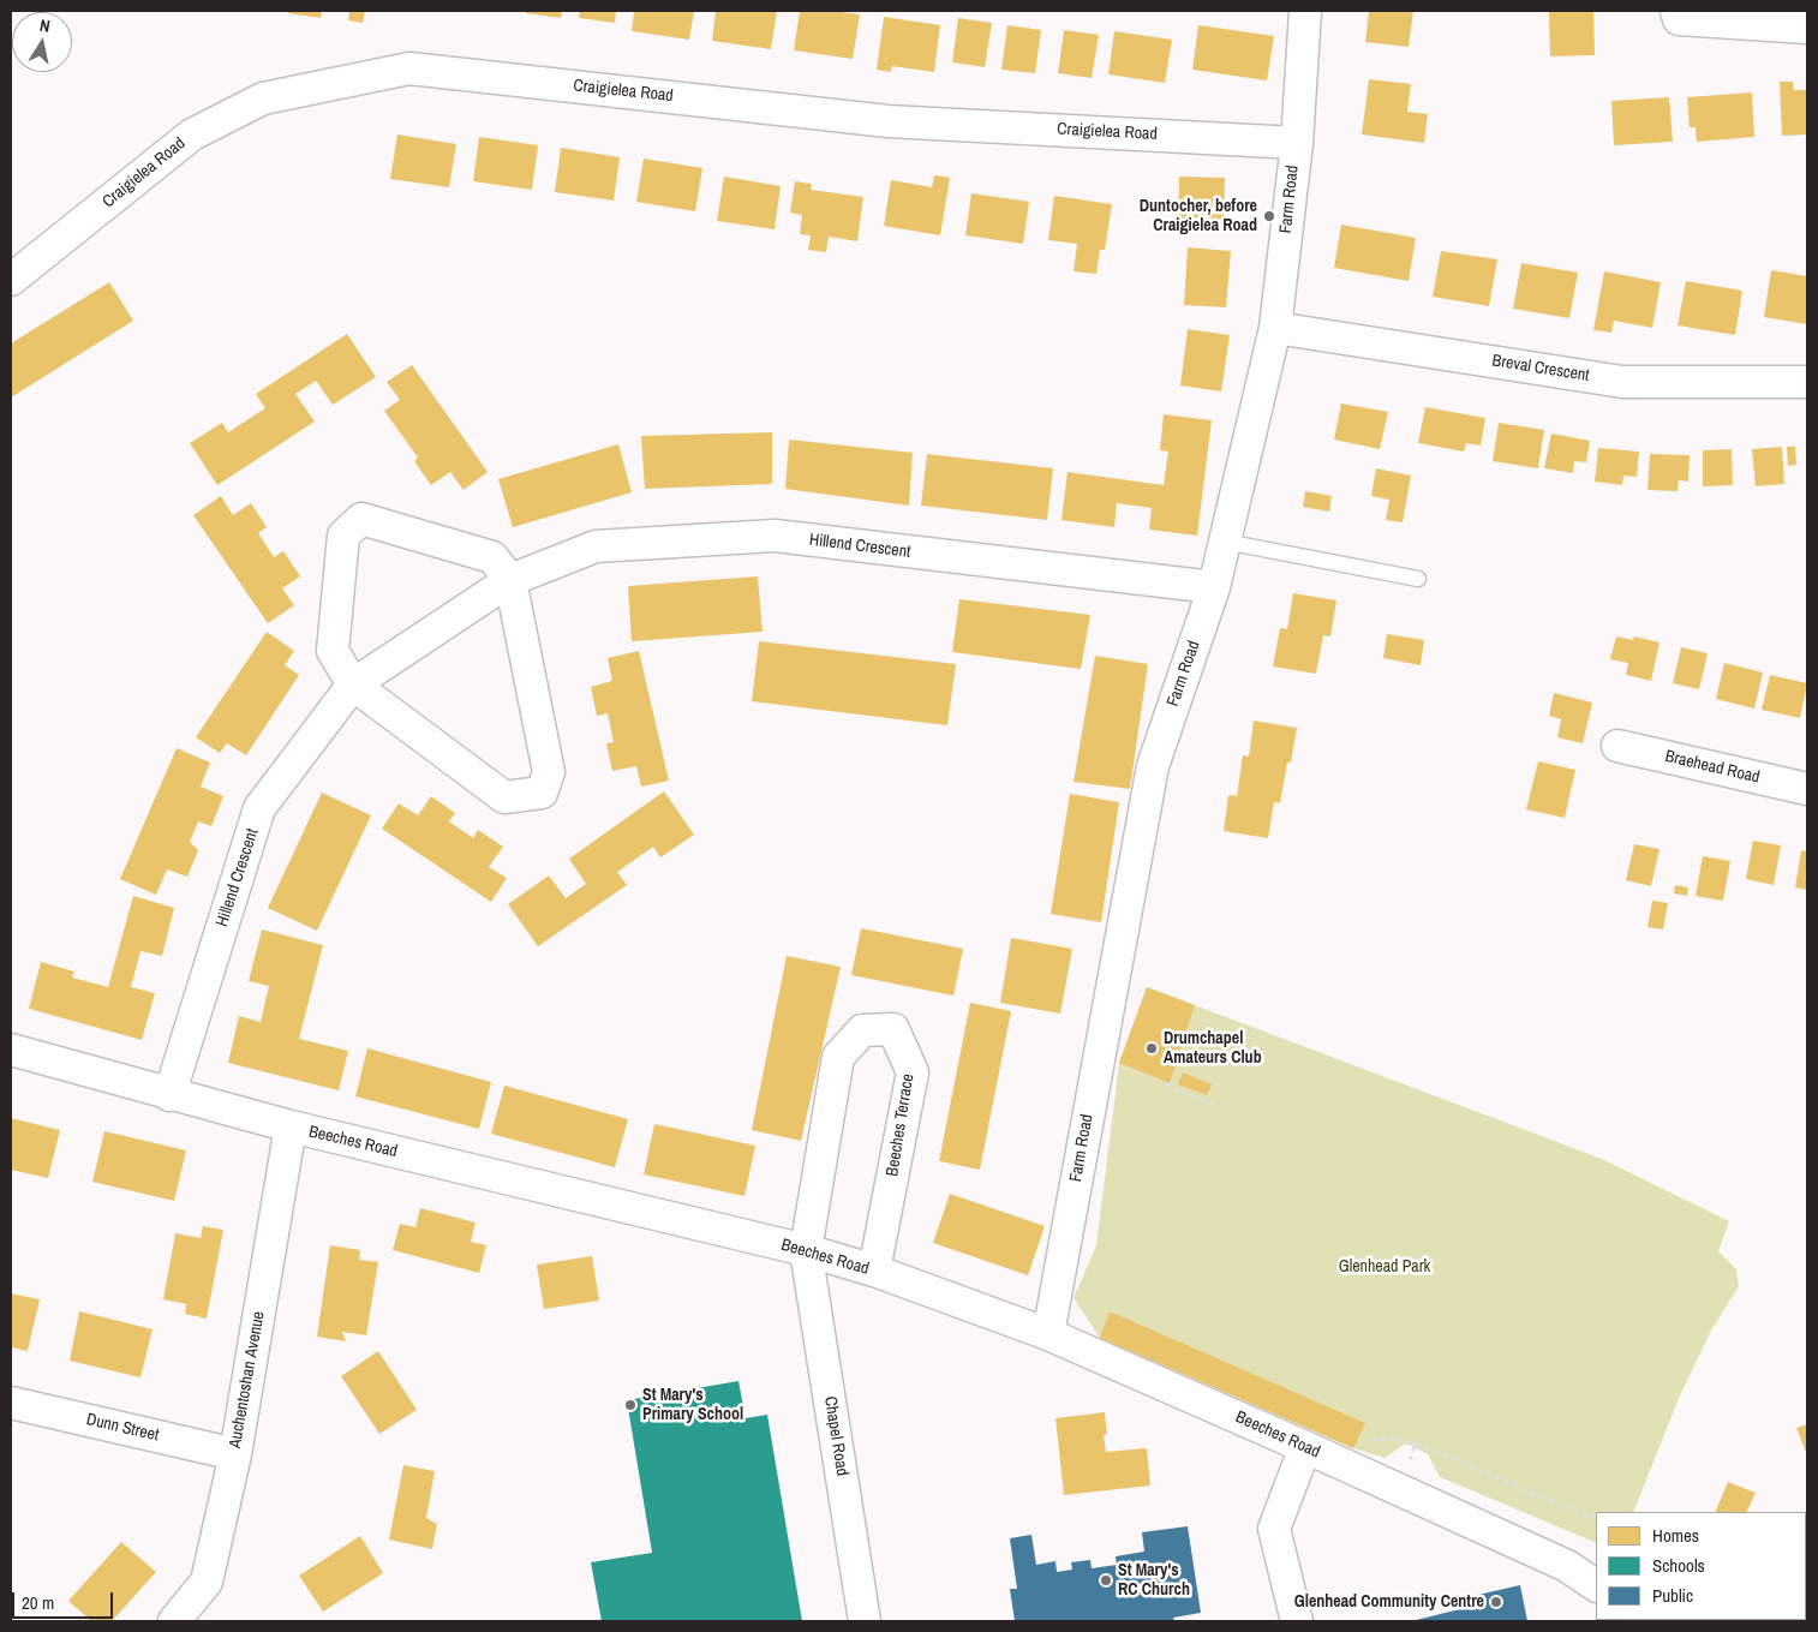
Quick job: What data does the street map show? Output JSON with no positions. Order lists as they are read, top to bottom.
{
  "streets": {
    "street": [
      "Craigielea Road",
      "Farm Road",
      "Breval Crescent",
      "Hillend Crescent",
      "Braehead Road",
      "Beeches Terrace",
      "Beeches Road",
      "Auchentoshan Avenue",
      "Dunn Street",
      "Chapel Road"
    ]
  },
  "crossings": [
    ["Craigielea Road", "Farm Road"],
    ["Farm Road", "Breval Crescent"],
    ["Farm Road", "Hillend Crescent"],
    ["Farm Road", "Beeches Road"],
    ["Hillend Crescent", "Beeches Road"],
    ["Beeches Terrace", "Beeches Road"],
    ["Beeches Terrace", "Chapel Road"],
    ["Beeches Road", "Auchentoshan Avenue"],
    ["Beeches Road", "Chapel Road"],
    ["Auchentoshan Avenue", "Dunn Street"]
  ],
  "parks": ["Glenhead Park"],
  "places": [
    "Duntocher, before Craigielea Road",
    "Drumchapel Amateurs Club",
    "St Mary's Primary School",
    "St Mary's RC Church",
    "Glenhead Community Centre"
  ],
  "legend": ["Homes", "Schools", "Public"],
  "scale_bar": "20 m",
  "north": "top"
}
